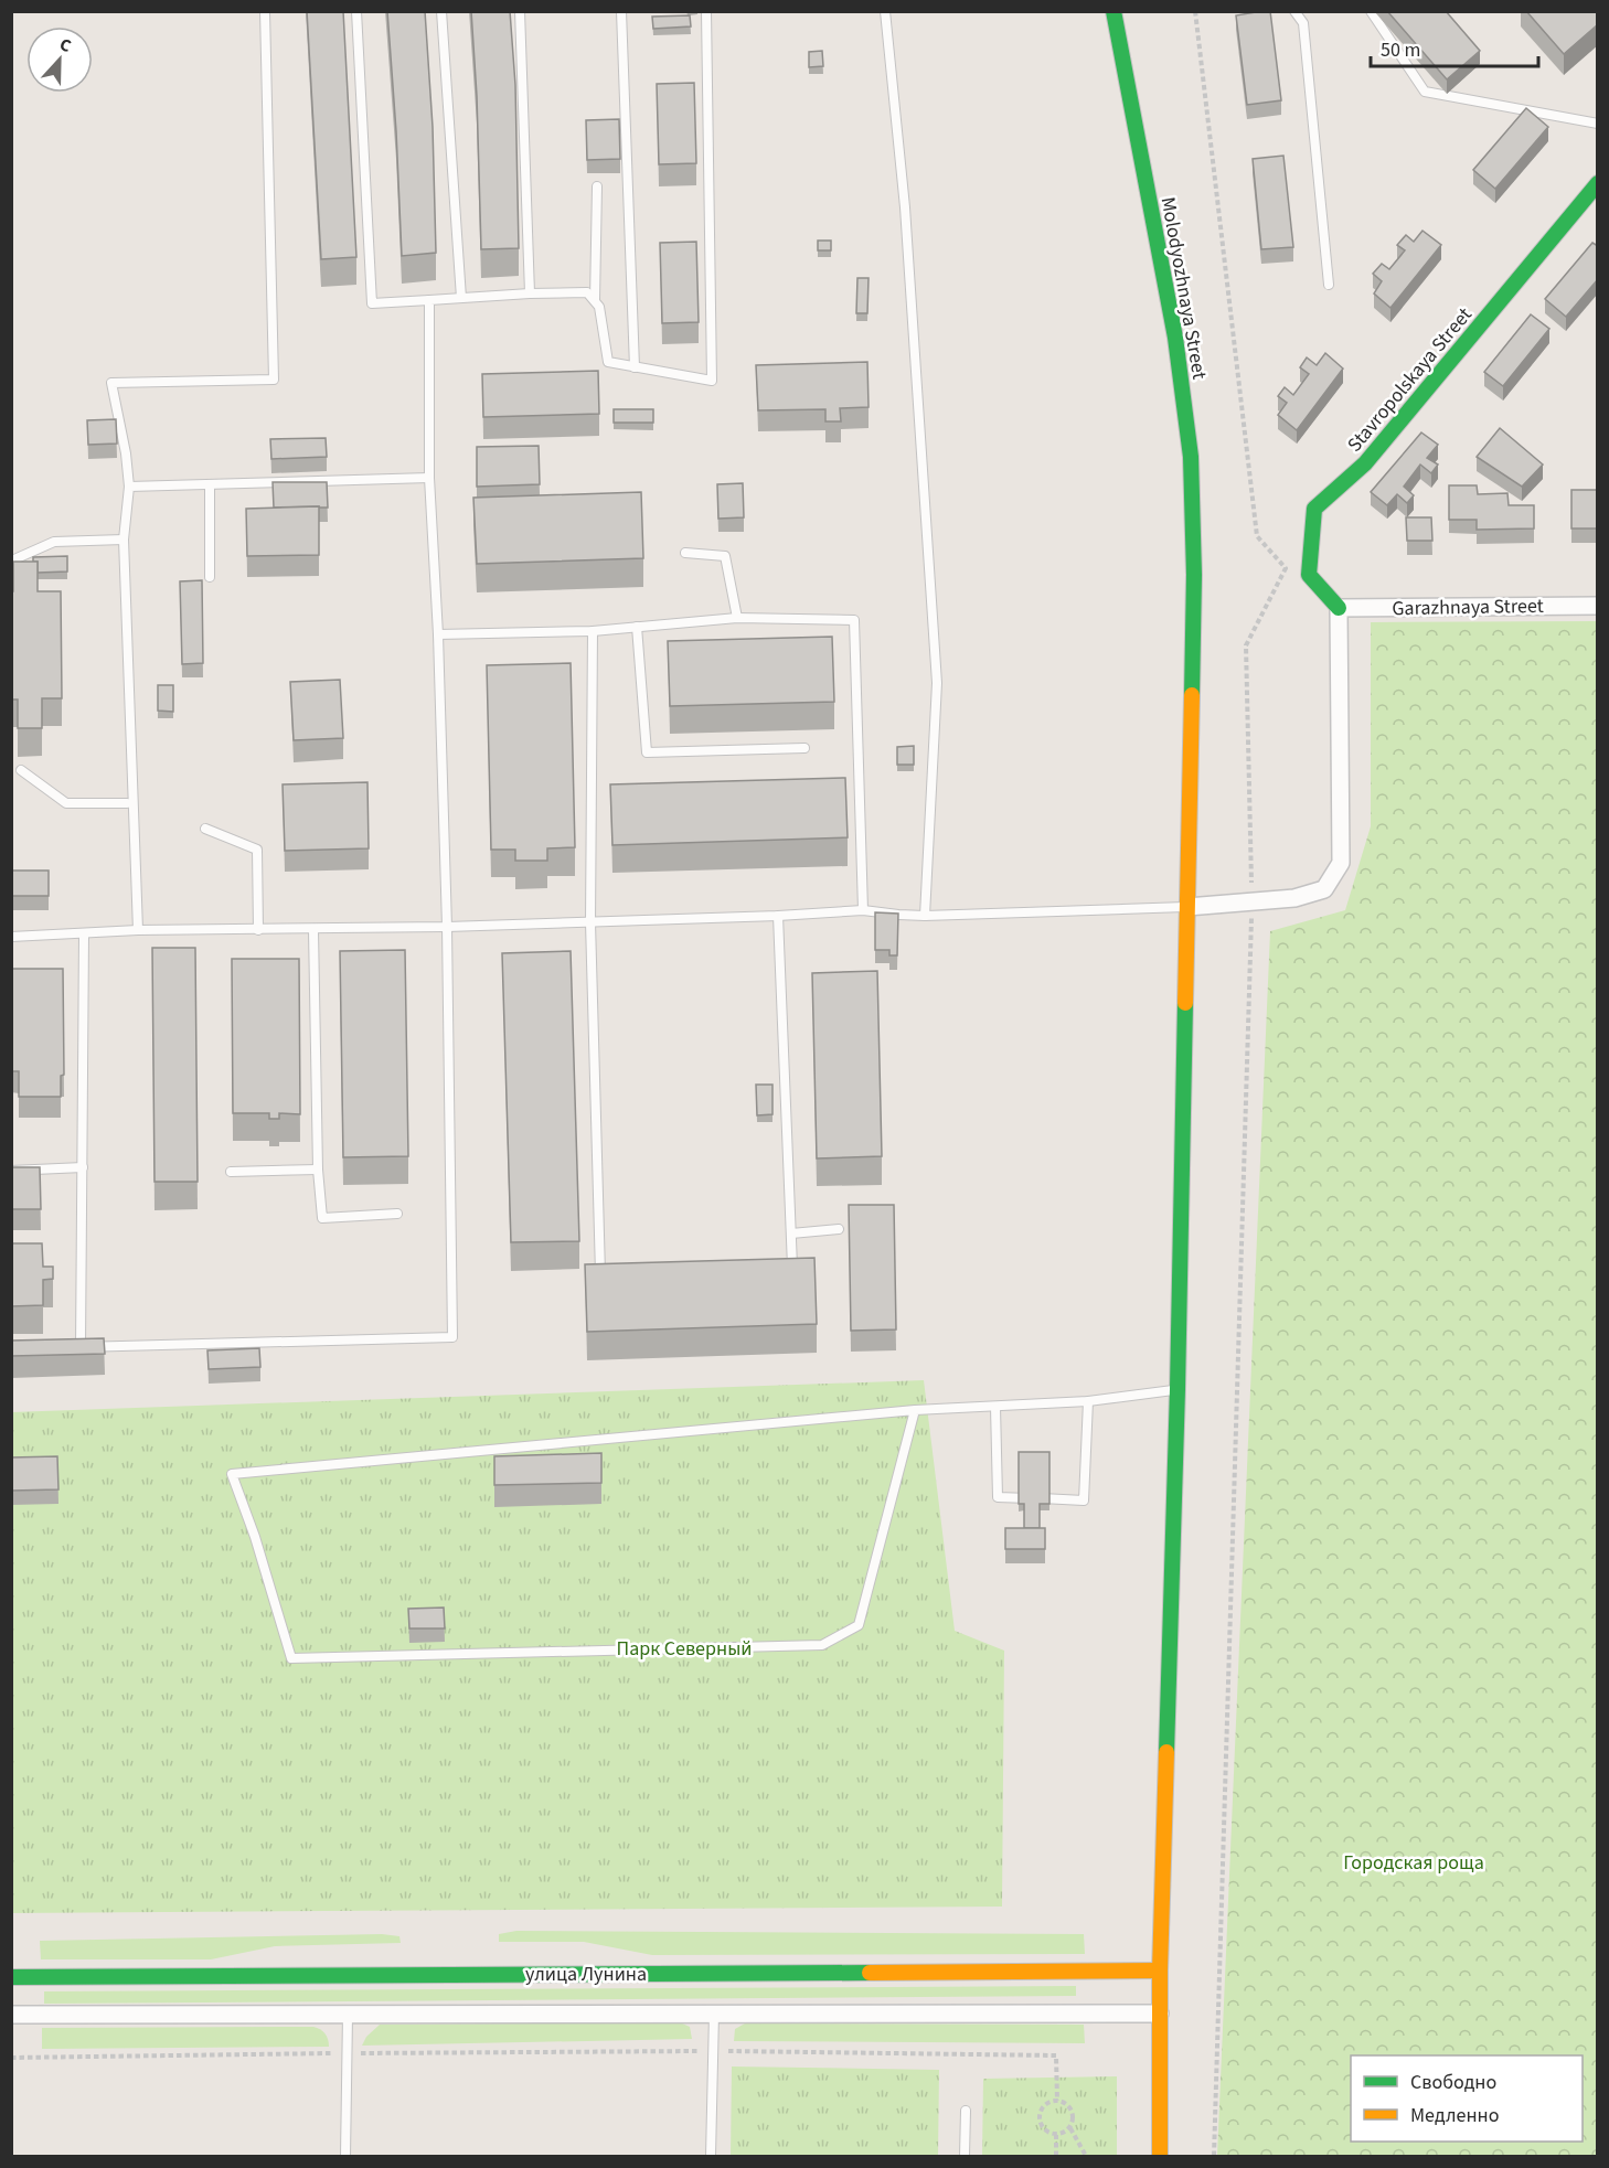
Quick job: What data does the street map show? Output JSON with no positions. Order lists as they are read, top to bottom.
{
  "streets": {
    "main road": ["Molodyozhnaya Street", "Stavropolskaya Street", "улица Лунина"],
    "street": ["Garazhnaya Street"]
  },
  "crossings": [
    ["Molodyozhnaya Street", "улица Лунина"],
    ["Stavropolskaya Street", "Garazhnaya Street"]
  ],
  "parks": ["Парк Северный", "Городская роща"],
  "legend": ["Свободно", "Медленно"],
  "scale_bar": "50 m",
  "north": "top"
}
